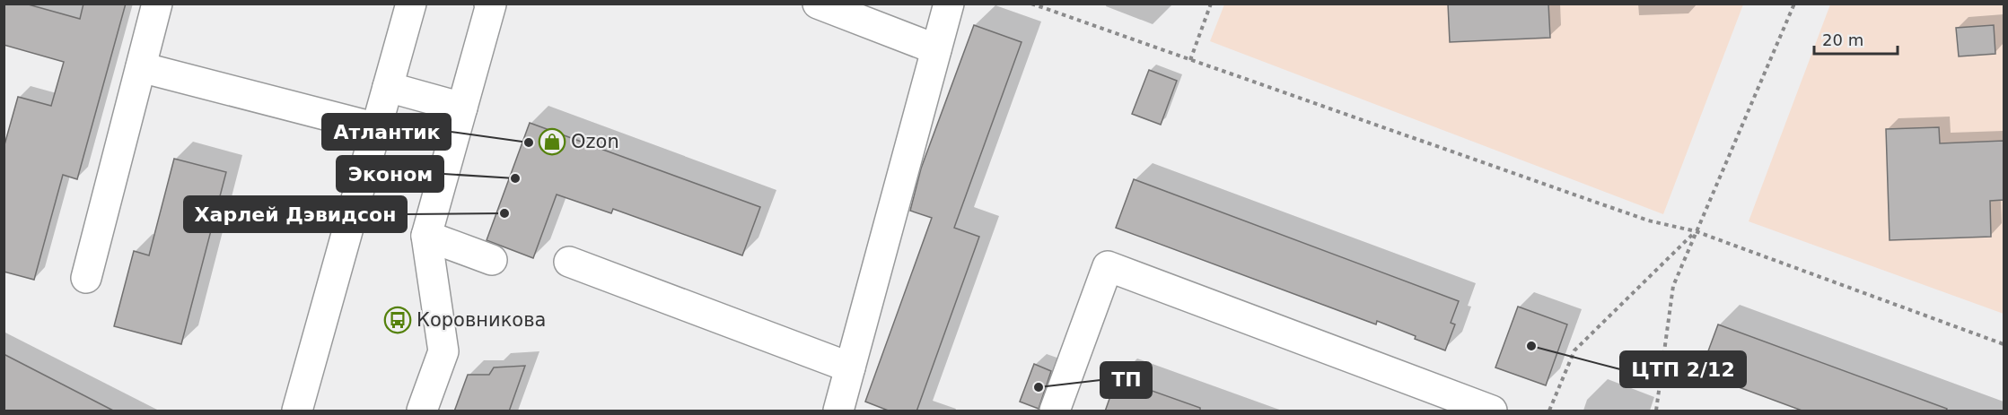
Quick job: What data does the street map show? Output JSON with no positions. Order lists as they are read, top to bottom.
{
  "places": {
    "shop": ["Ozon"],
    "other": [
      "Атлантик",
      "Эконом",
      "Харлей Дэвидсон",
      "ЦТП 2/12",
      "ТП"
    ],
    "bus stop": ["Коровникова"]
  },
  "scale_bar": "20 m"
}
